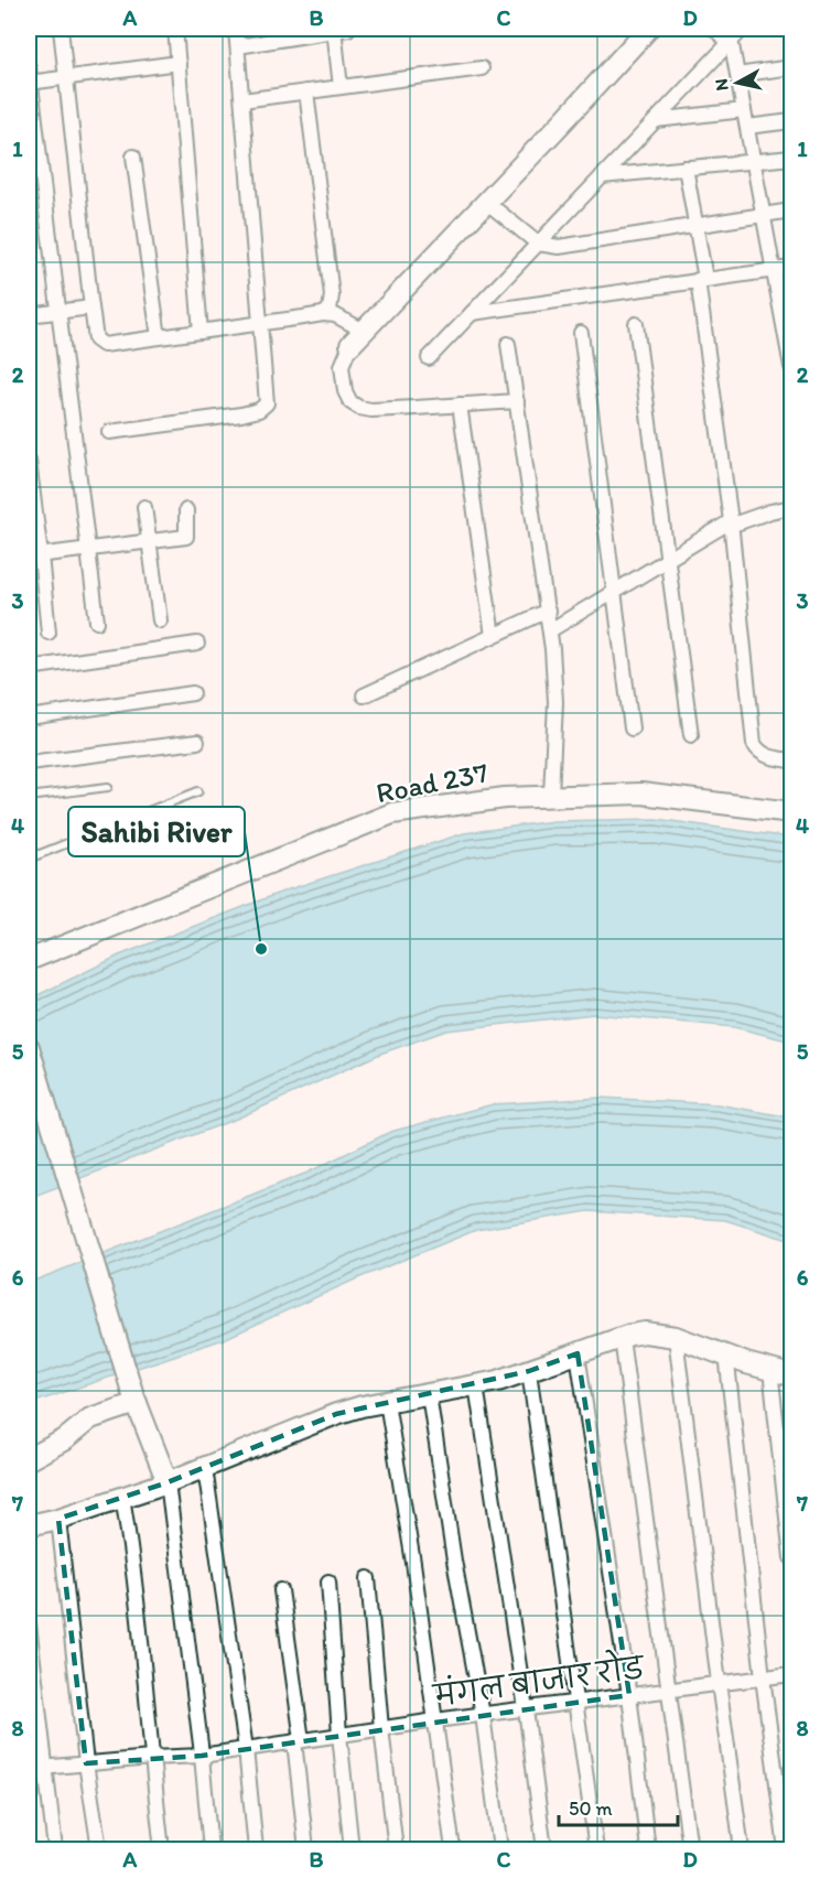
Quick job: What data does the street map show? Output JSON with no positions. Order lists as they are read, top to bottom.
{
  "streets": {
    "street": ["Road 237", "मंगल बाजार रोड"]
  },
  "places": ["Sahibi River"],
  "scale_bar": "50 m",
  "north": "left",
  "grid": {
    "columns": [
      "A",
      "B",
      "C",
      "D"
    ],
    "rows": [
      "1",
      "2",
      "3",
      "4",
      "5",
      "6",
      "7",
      "8"
    ]
  }
}
